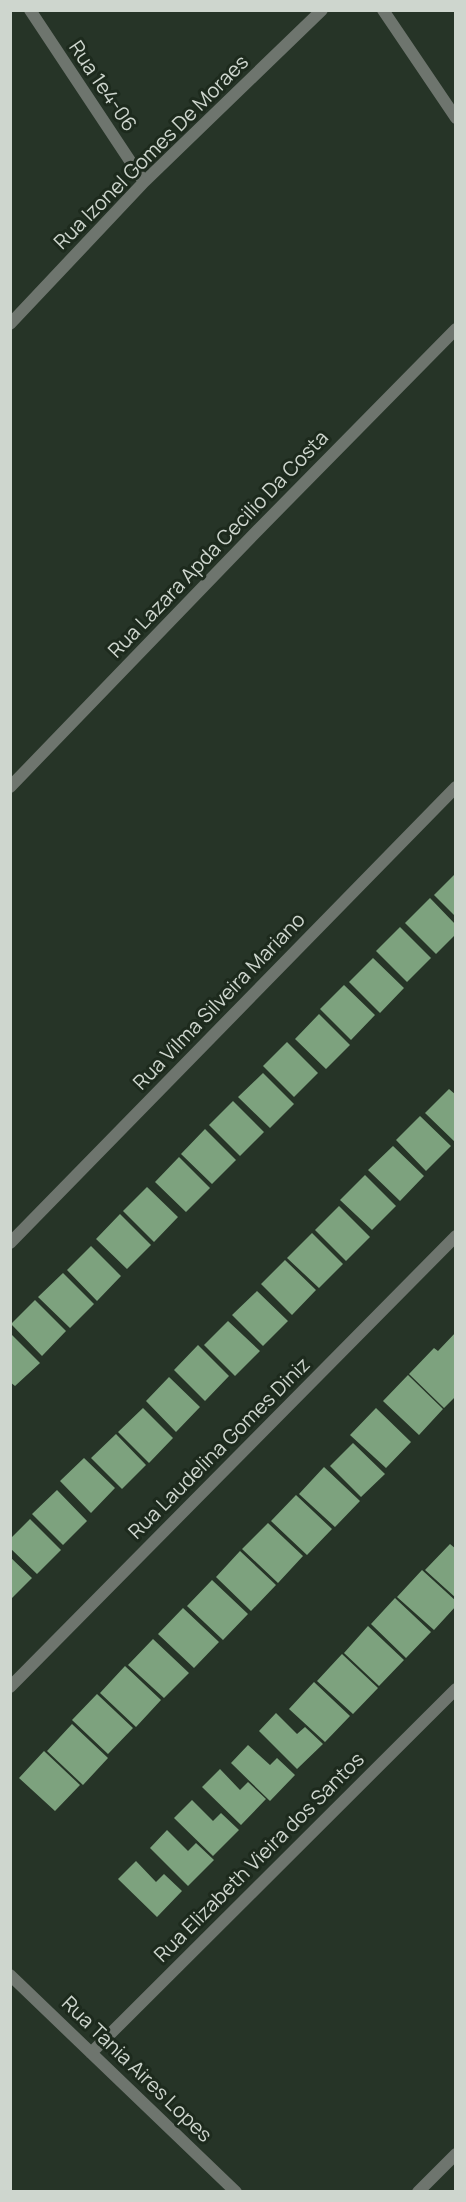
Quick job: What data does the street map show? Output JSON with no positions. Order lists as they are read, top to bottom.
{
  "streets": {
    "street": [
      "Rua 1e4-06",
      "Rua Izonel Gomes De Moraes",
      "Rua Lazara Apda Cecilio Da Costa",
      "Rua Vilma Silveira Mariano",
      "Rua Laudelina Gomes Diniz",
      "Rua Elizabeth Vieira dos Santos",
      "Rua Tania Aires Lopes"
    ]
  },
  "crossings": [
    ["Rua 1e4-06", "Rua Izonel Gomes De Moraes"],
    ["Rua Elizabeth Vieira dos Santos", "Rua Tania Aires Lopes"]
  ]
}
